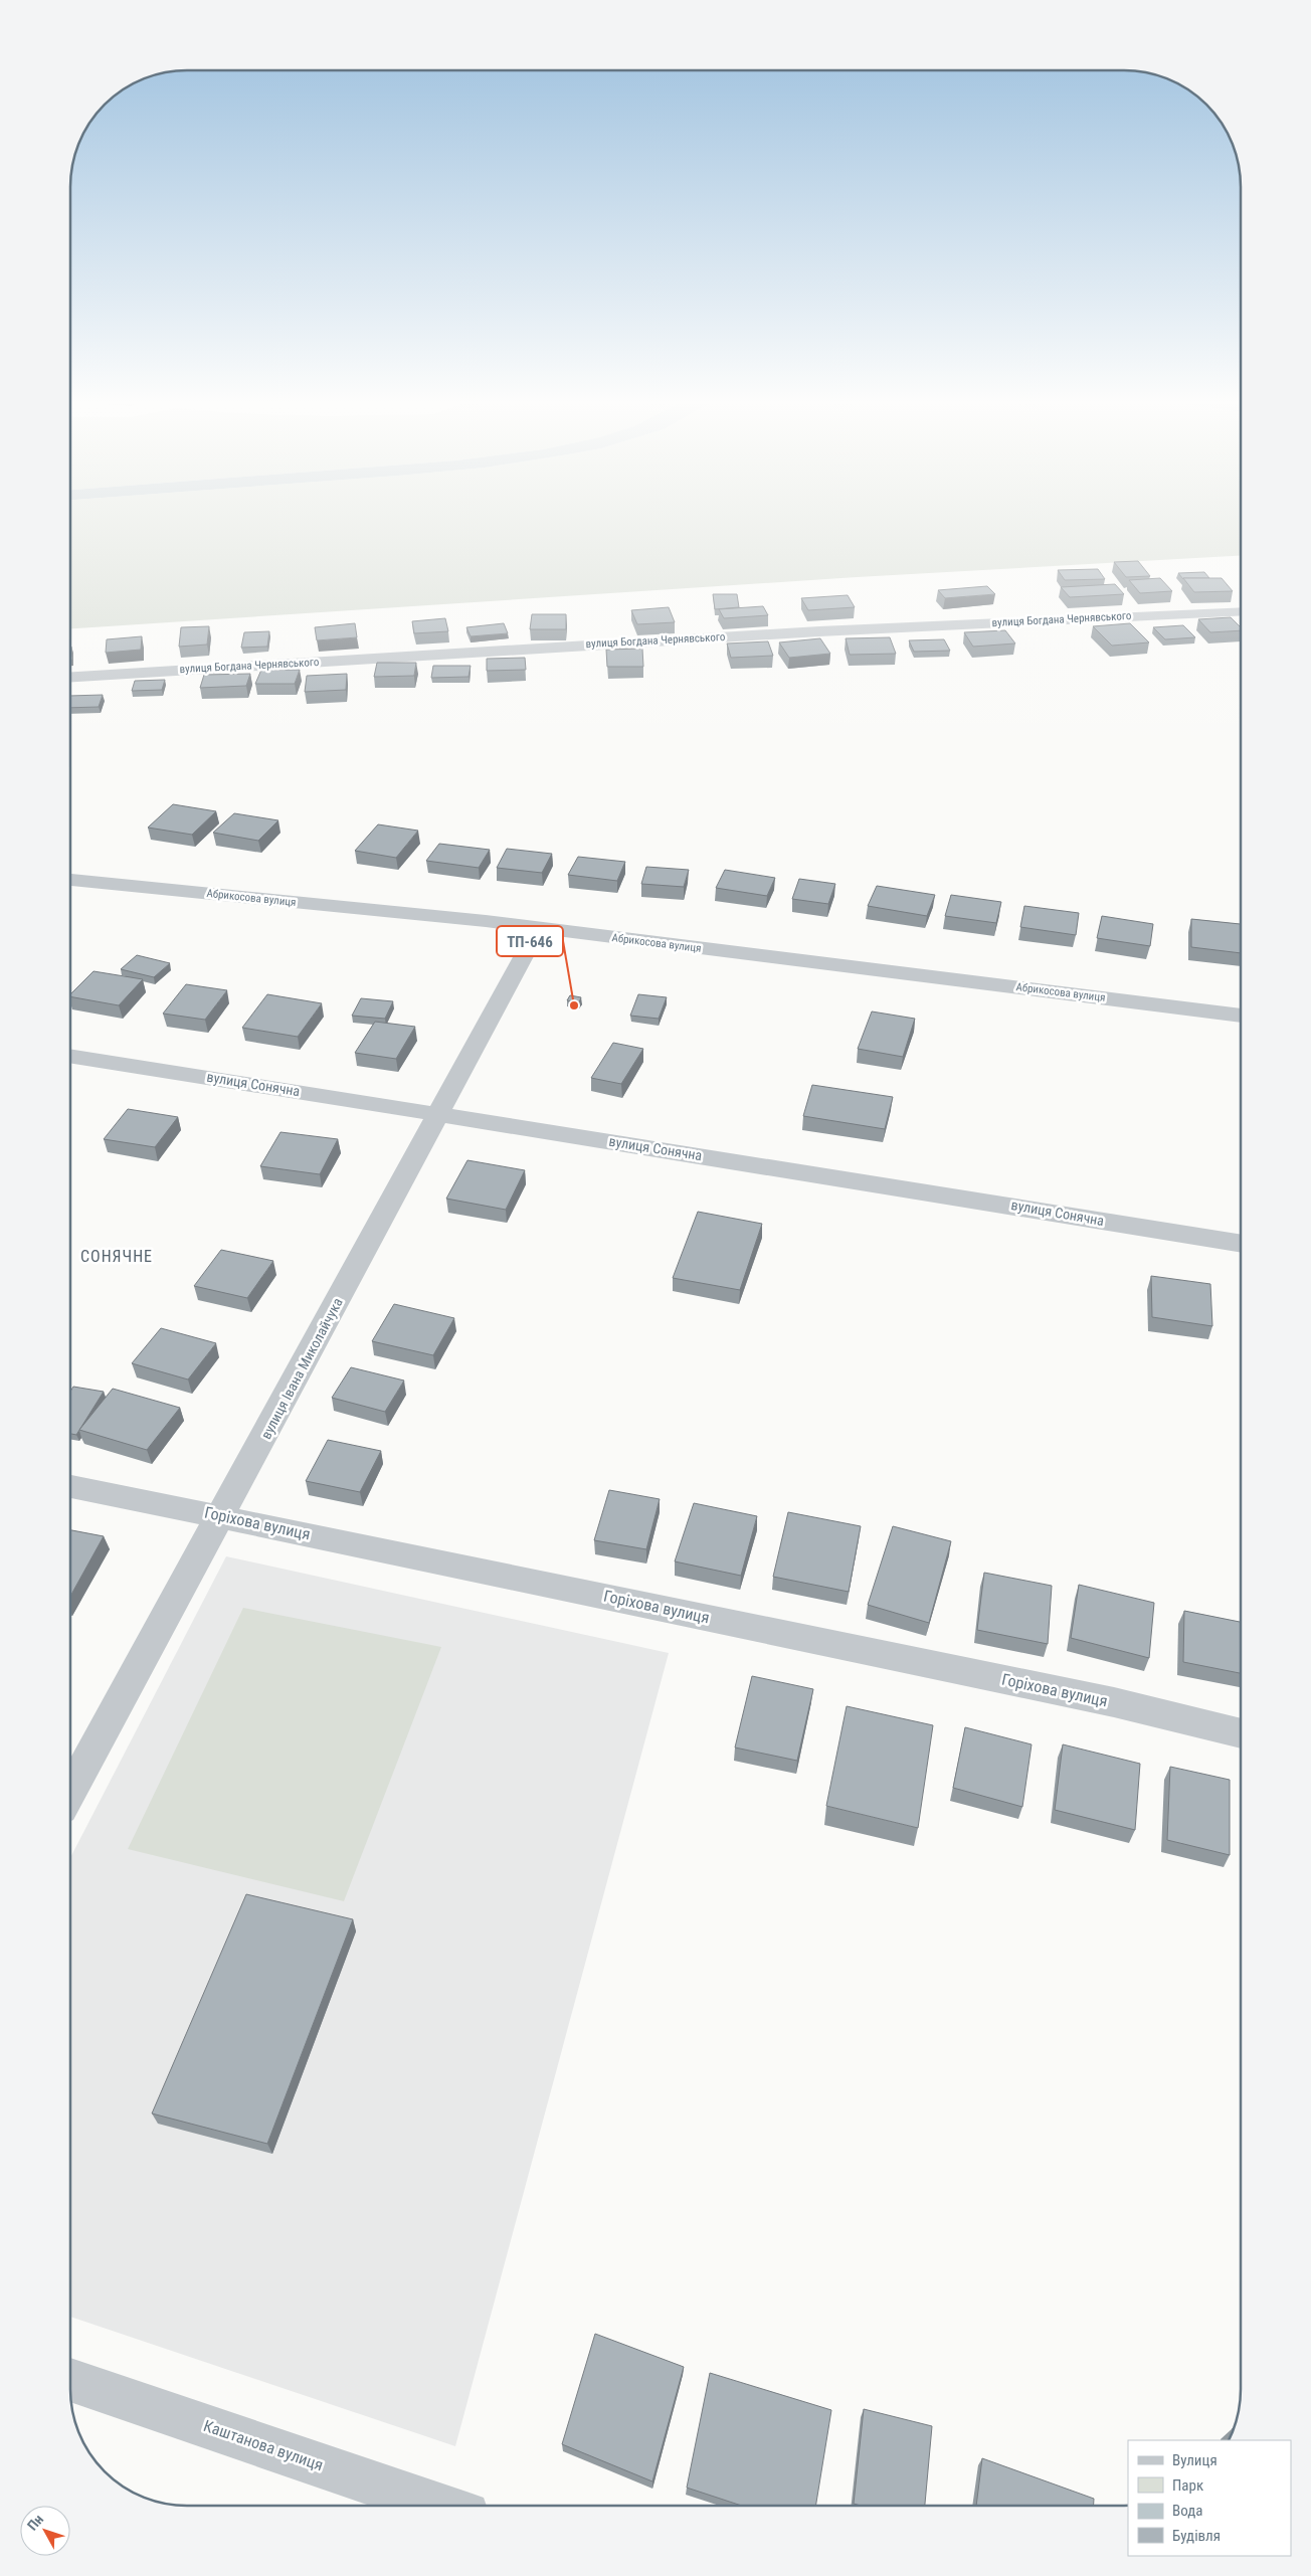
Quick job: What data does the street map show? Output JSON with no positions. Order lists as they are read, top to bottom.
{
  "streets": {
    "street": [
      "вулиця Богдана Чернявського",
      "Абрикосова вулиця",
      "вулиця Сонячна",
      "вулиця Івана Миколайчука",
      "Горіхова вулиця",
      "Каштанова вулиця"
    ]
  },
  "crossings": [
    ["Абрикосова вулиця", "вулиця Івана Миколайчука"],
    ["вулиця Сонячна", "вулиця Івана Миколайчука"],
    ["вулиця Івана Миколайчука", "Горіхова вулиця"]
  ],
  "districts": ["СОНЯЧНЕ"],
  "places": ["ТП-646"],
  "legend": [
    "Вулиця",
    "Парк",
    "Вода",
    "Будівля"
  ],
  "north": "top left"
}
